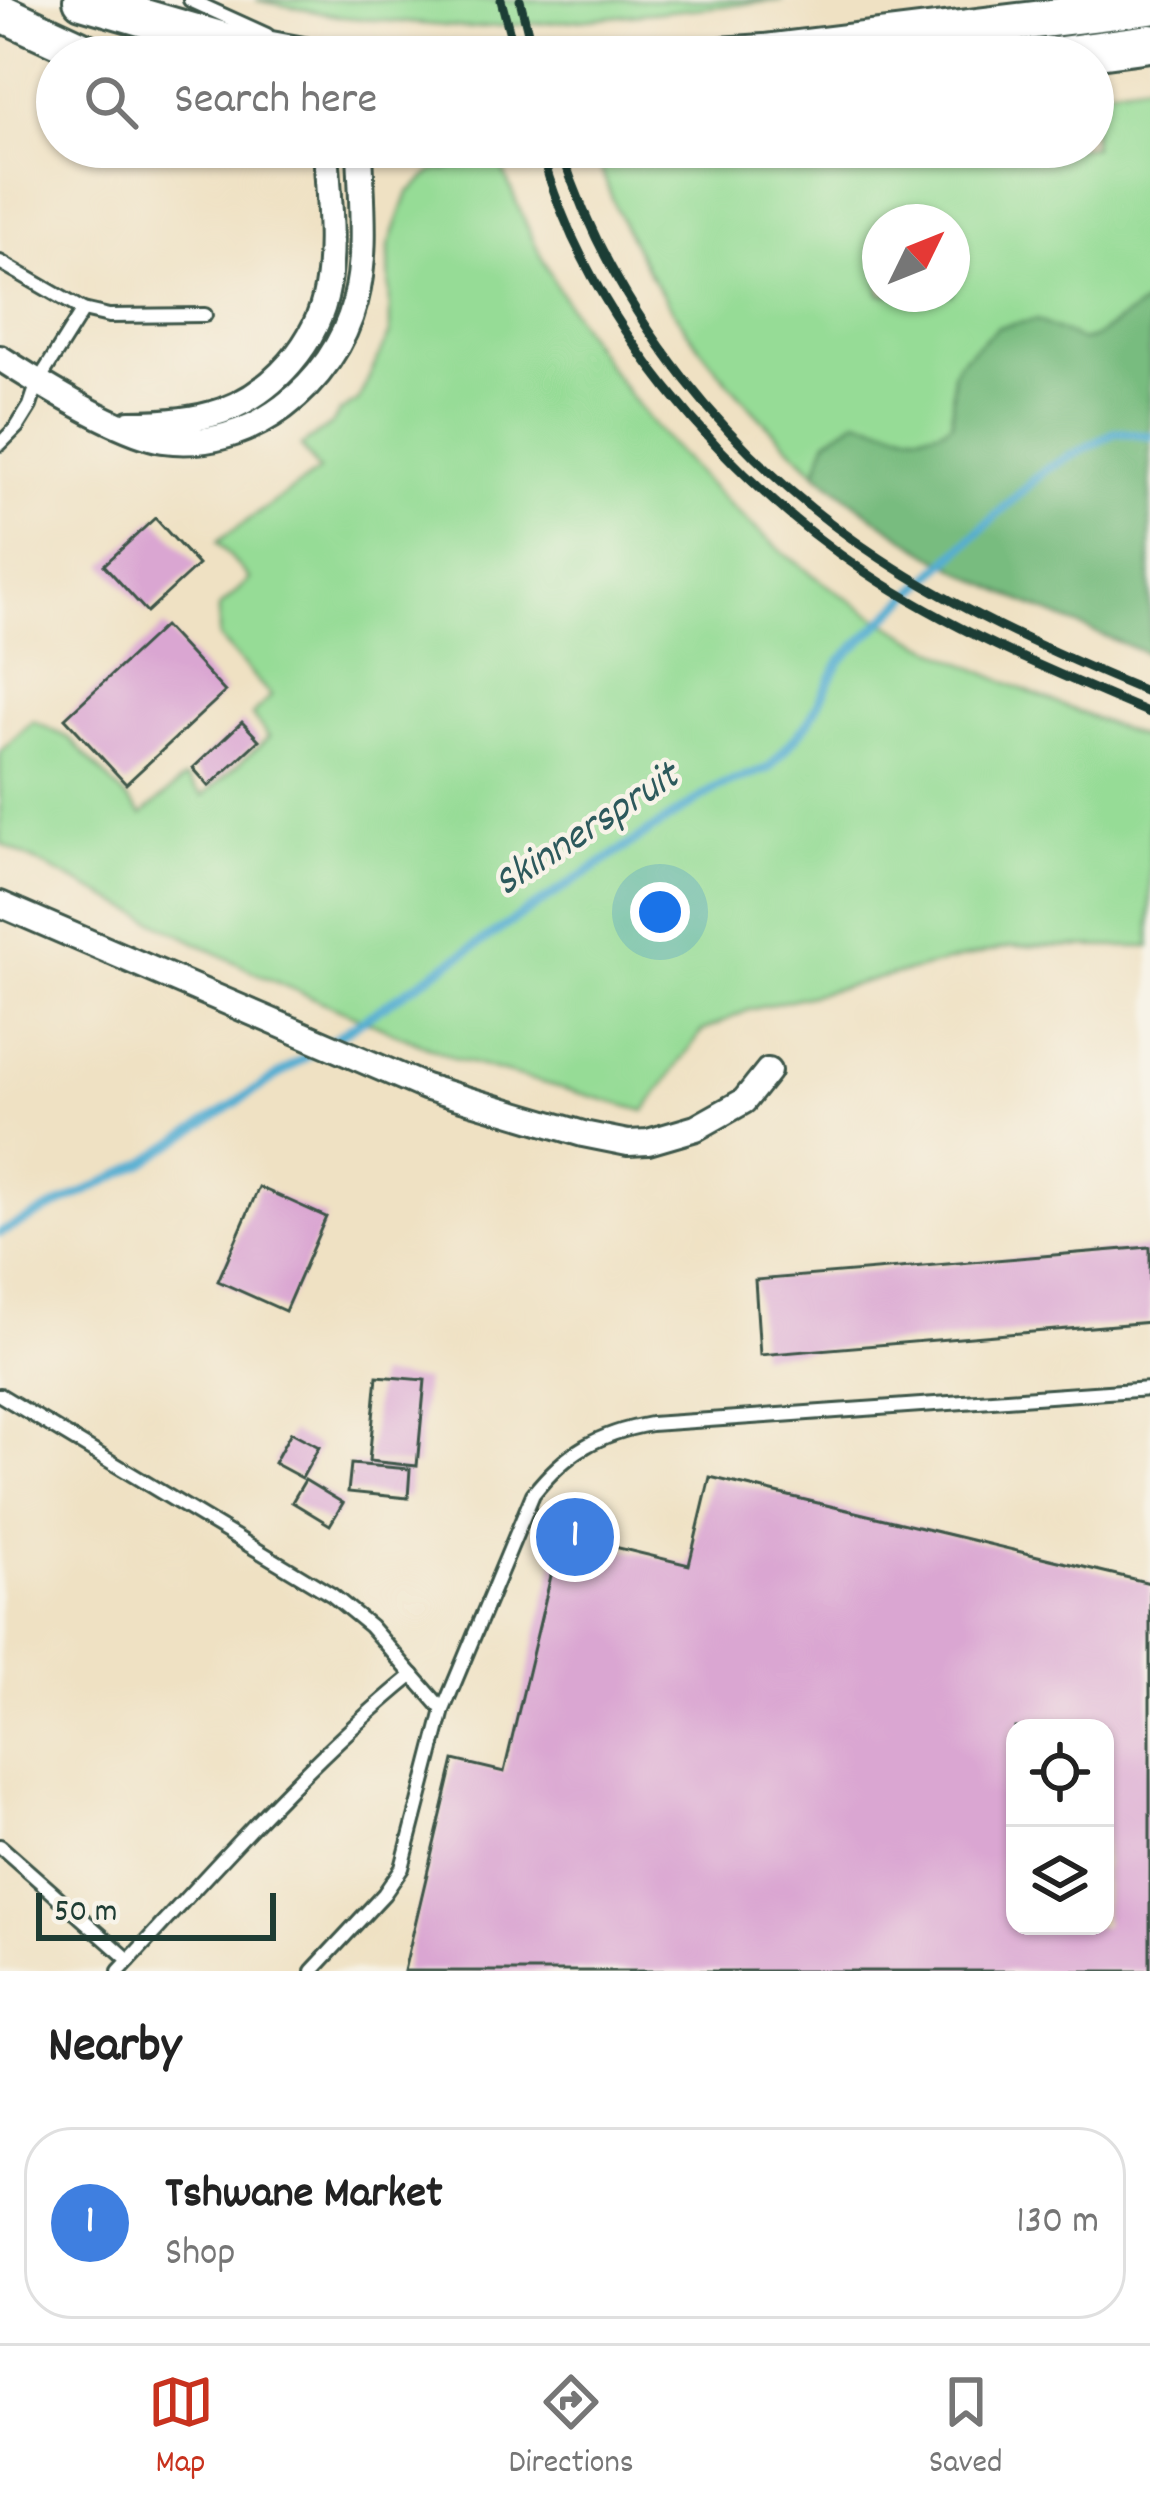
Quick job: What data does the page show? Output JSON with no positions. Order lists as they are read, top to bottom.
{
  "water": ["Skinnerspruit"],
  "scale_bar": "50 m",
  "north": "top right",
  "page": {
    "search": "Search here",
    "pins": "1",
    "scale": "50 m",
    "heading": "Nearby",
    "list": [
      {
        "mark": "1",
        "name": "Tshwane Market",
        "note": "Shop",
        "value": "130 m"
      }
    ],
    "nav": ["Map", "Directions", "Saved"]
  }
}
